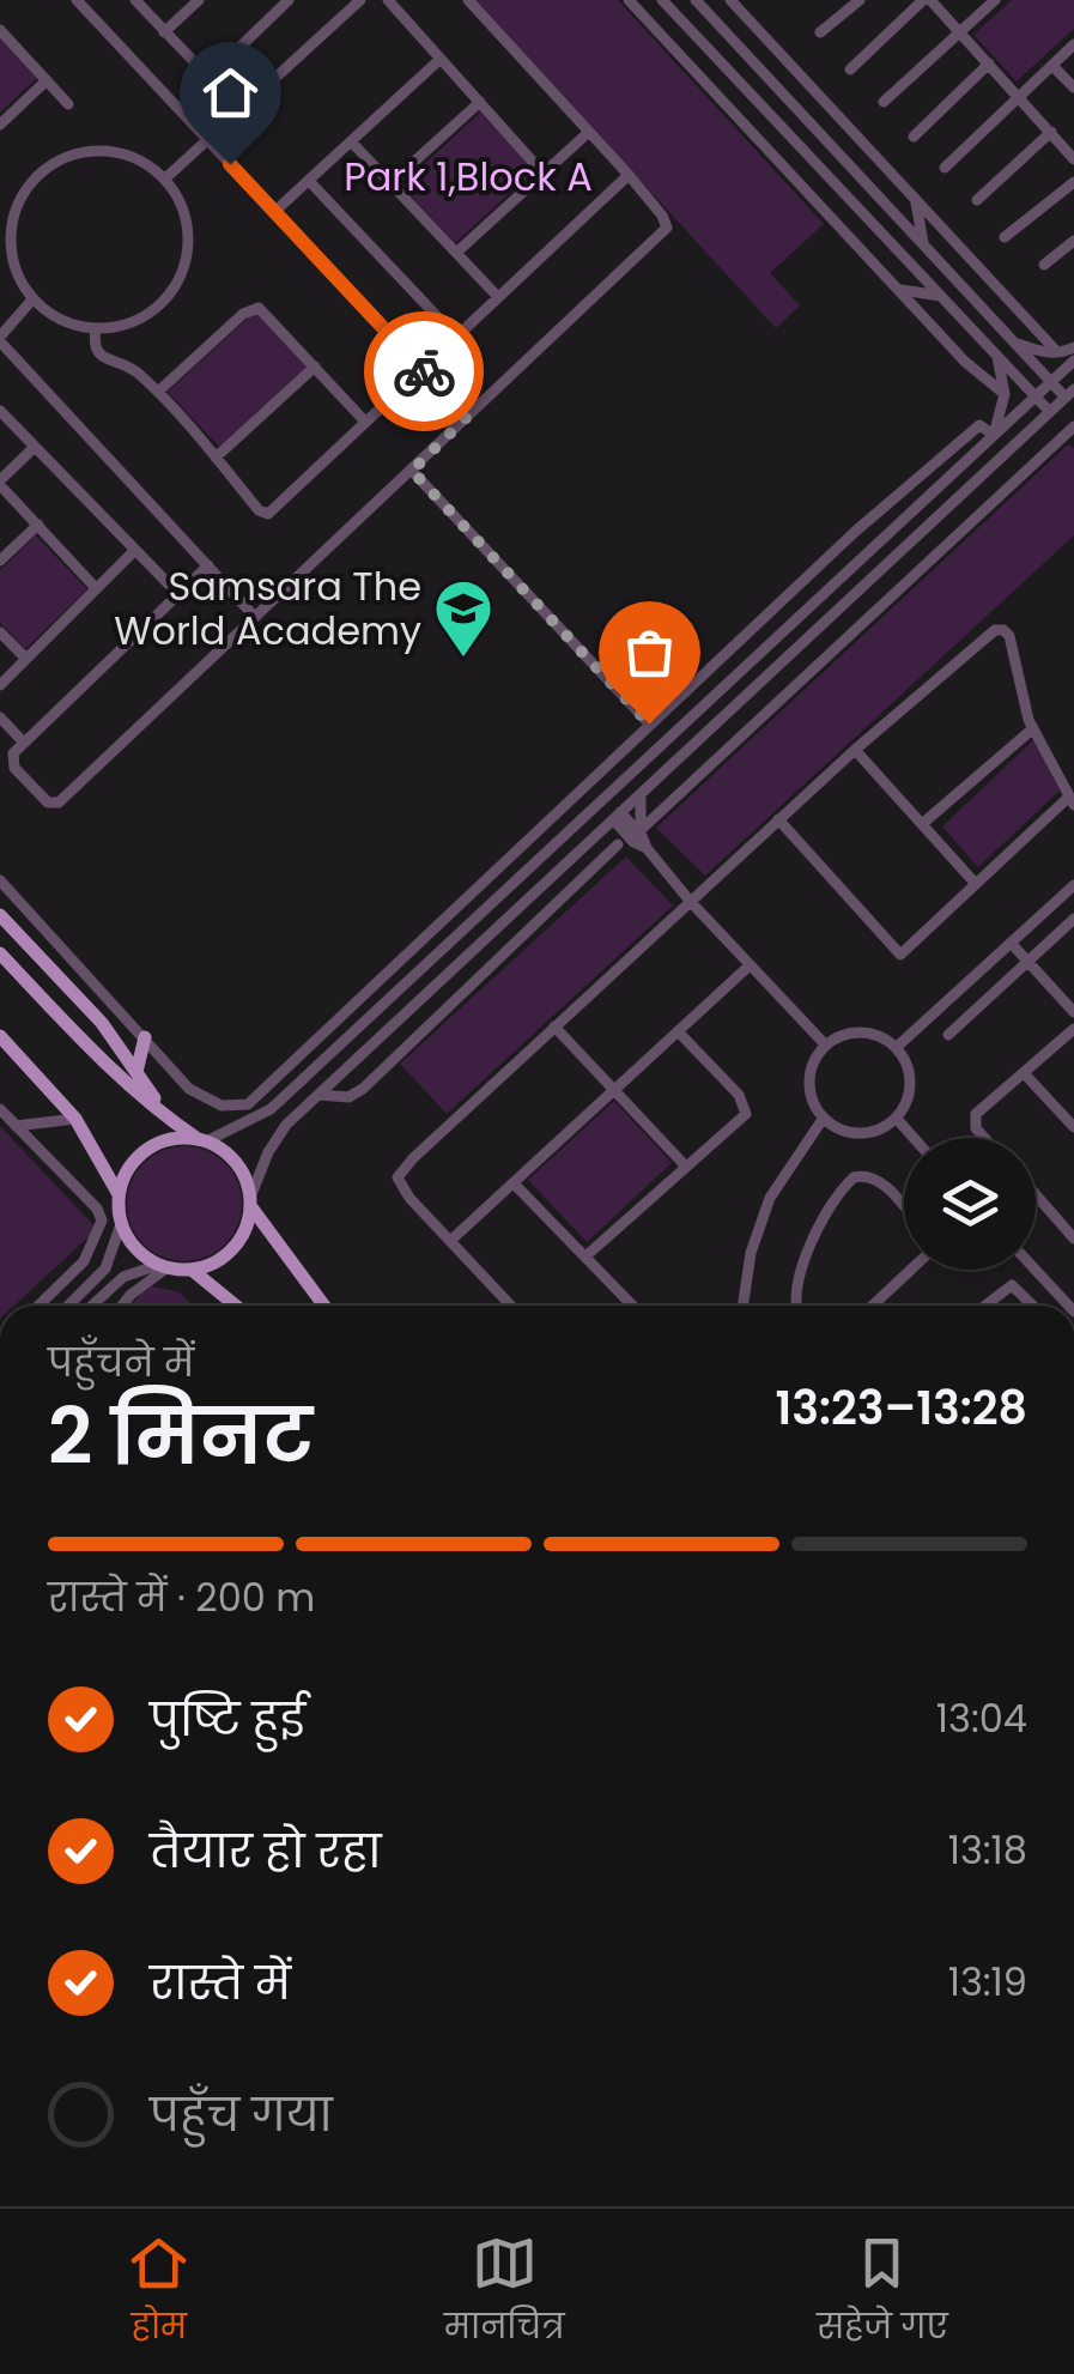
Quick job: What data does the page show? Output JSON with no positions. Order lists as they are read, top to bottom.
{
  "parks": ["Park 1,Block A"],
  "places": {
    "school or university": ["Samsara The World Academy"]
  },
  "page": {
    "heading": ["2 मिनट", "पहुँचने में", "13:23–13:28"],
    "bar": "रास्ते में · 200 m",
    "list": [
      ["पुष्टि हुई", "13:04"],
      ["तैयार हो रहा", "13:18"],
      ["रास्ते में", "13:19"],
      "पहुँच गया"
    ],
    "tabs": ["होम", "मानचित्र", "सहेजे गए"]
  }
}
